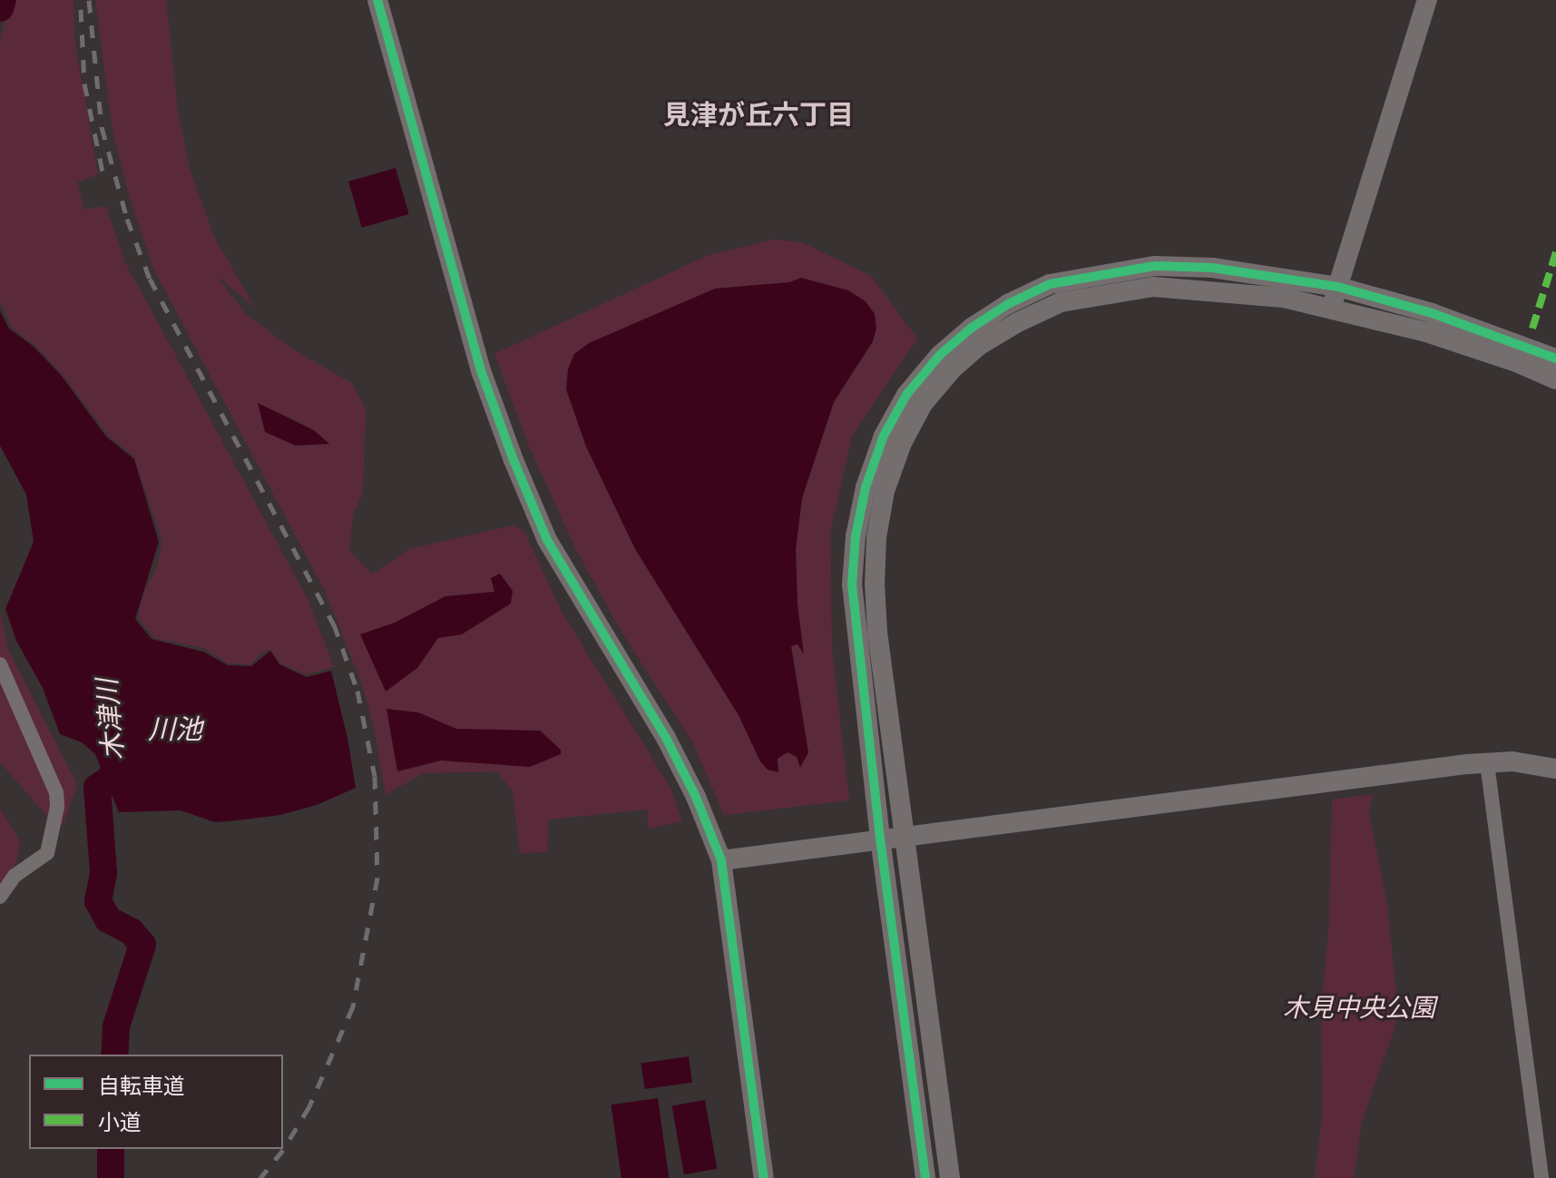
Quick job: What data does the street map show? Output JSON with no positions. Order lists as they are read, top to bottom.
{
  "districts": ["見津が丘六丁目"],
  "water": ["木津川", "川池"],
  "parks": ["木見中央公園"],
  "legend": ["自転車道", "小道"]
}
